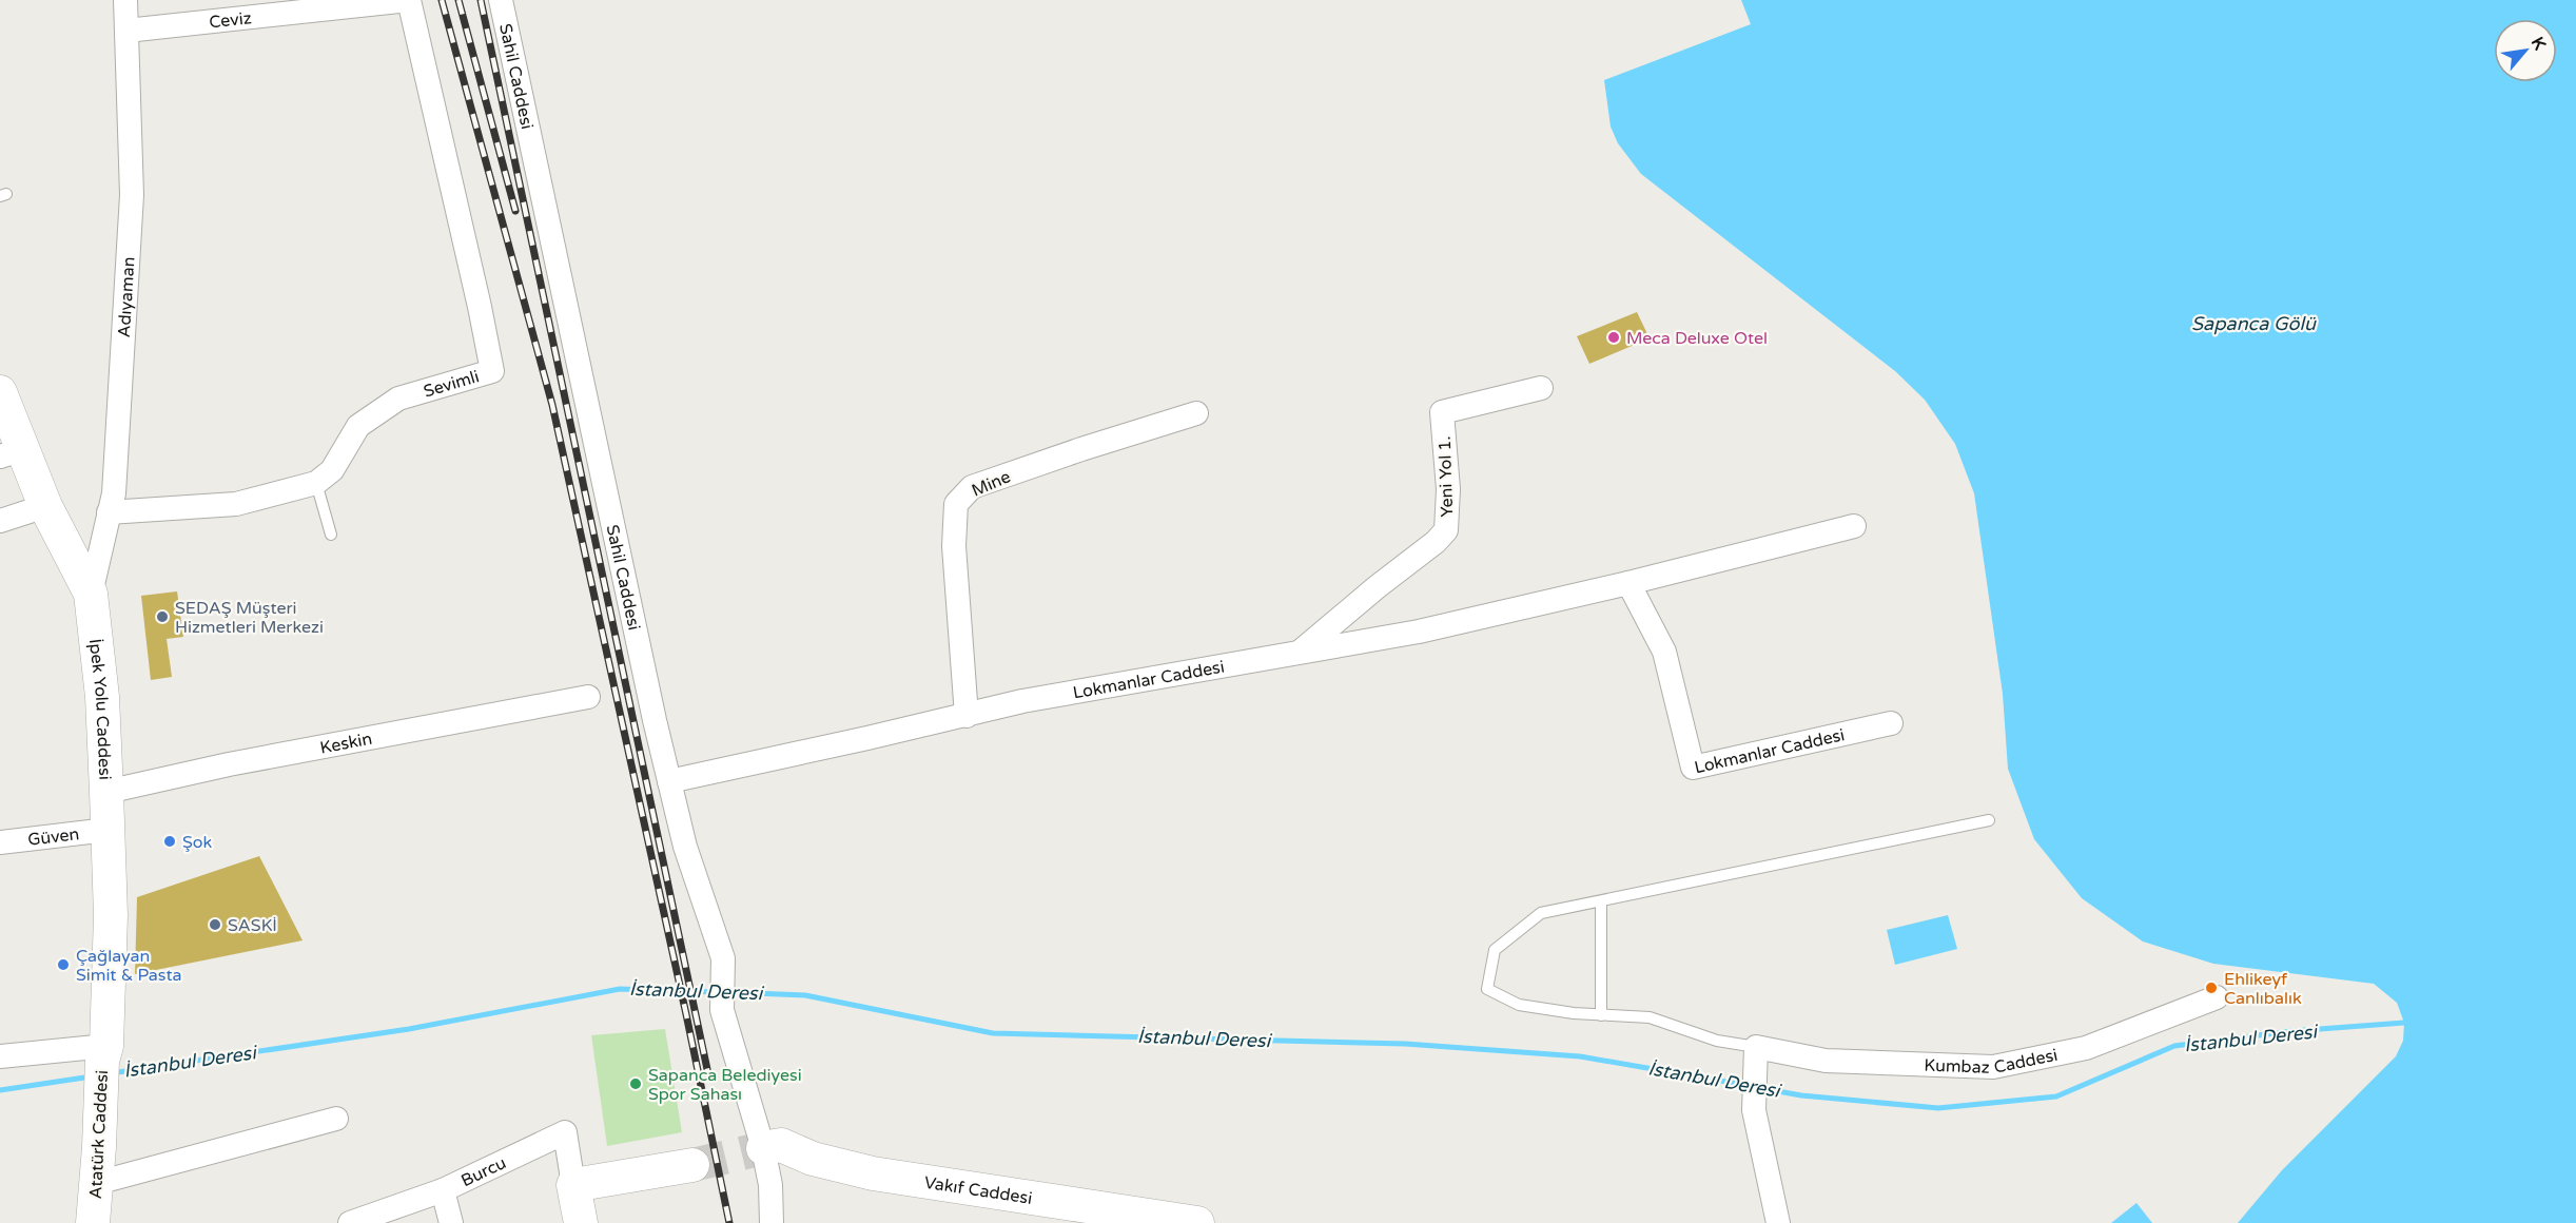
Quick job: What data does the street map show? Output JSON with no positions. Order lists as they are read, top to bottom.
{
  "streets": {
    "street": [
      "Ceviz",
      "Sahil Caddesi",
      "Adıyaman",
      "Sevimli",
      "Yeni Yol 1.",
      "Mine",
      "Lokmanlar Caddesi",
      "İpek Yolu Caddesi",
      "Keskin",
      "Güven",
      "Kumbaz Caddesi",
      "Atatürk Caddesi",
      "Burcu",
      "Vakıf Caddesi"
    ]
  },
  "crossings": [
    ["Ceviz", "Adıyaman"],
    ["Ceviz", "Sevimli"],
    ["Sahil Caddesi", "Lokmanlar Caddesi"],
    ["Sahil Caddesi", "Vakıf Caddesi"],
    ["Adıyaman", "İpek Yolu Caddesi"],
    ["Yeni Yol 1.", "Lokmanlar Caddesi"],
    ["Mine", "Lokmanlar Caddesi"],
    ["İpek Yolu Caddesi", "Keskin"],
    ["İpek Yolu Caddesi", "Güven"],
    ["İpek Yolu Caddesi", "Atatürk Caddesi"]
  ],
  "water": ["Sapanca Gölü", "İstanbul Deresi"],
  "places": [
    "Meca Deluxe Otel",
    "SEDAŞ Müşteri Hizmetleri Merkezi",
    "Şok",
    "SASKİ",
    "Çağlayan Simit & Pasta",
    "Ehlikeyf Canlıbalık",
    "Sapanca Belediyesi Spor Sahası"
  ],
  "north": "top right"
}
